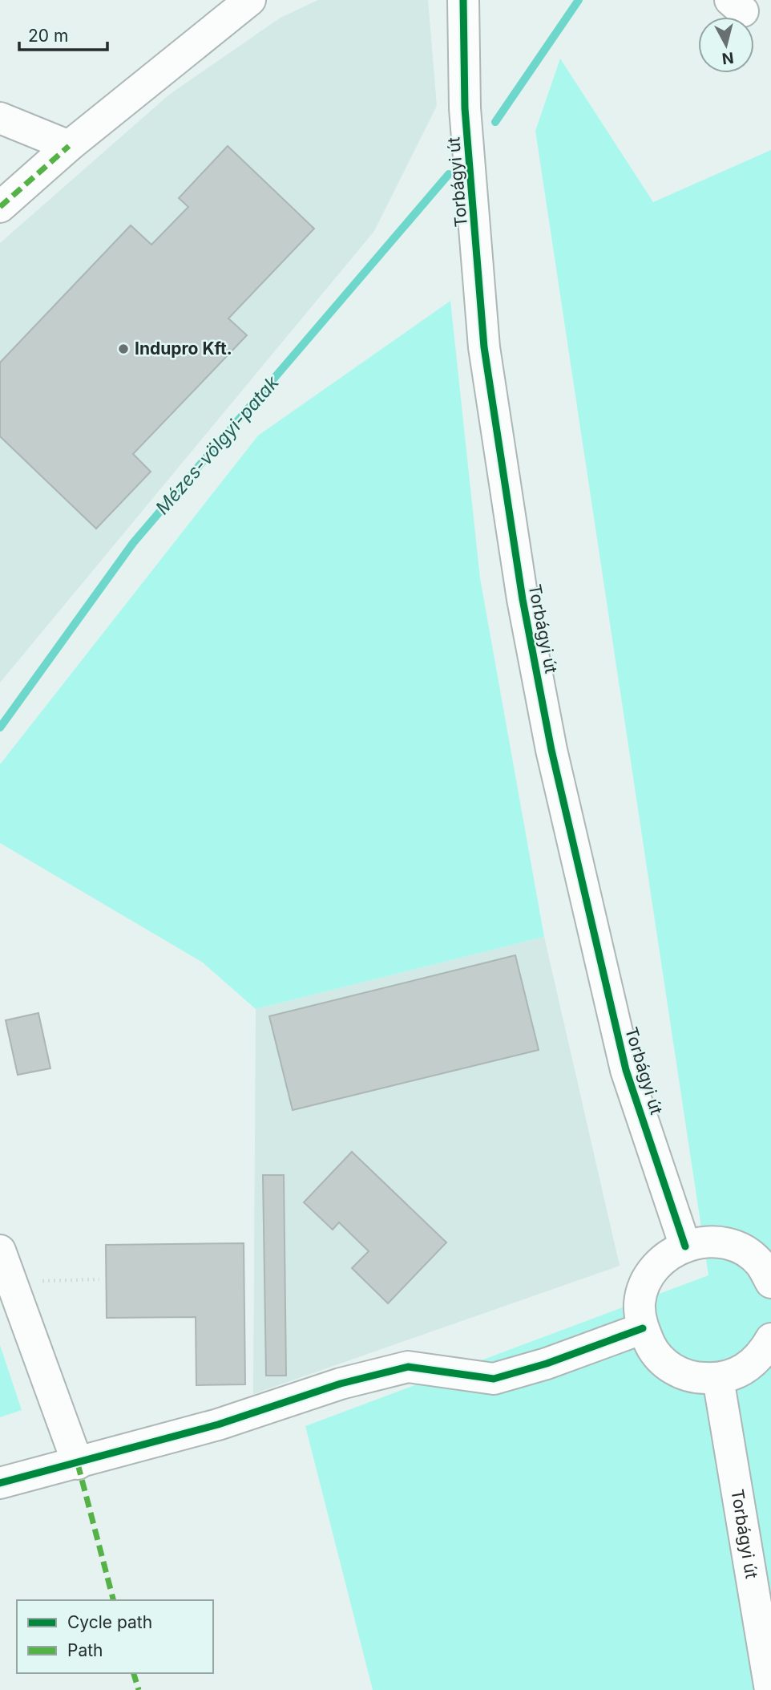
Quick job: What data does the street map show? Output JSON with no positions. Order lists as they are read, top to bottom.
{
  "streets": {
    "street": ["Torbágyi út"]
  },
  "water": ["Mézes-völgyi-patak"],
  "places": ["Indupro Kft."],
  "legend": ["Cycle path", "Path"],
  "scale_bar": "20 m",
  "north": "bottom"
}
